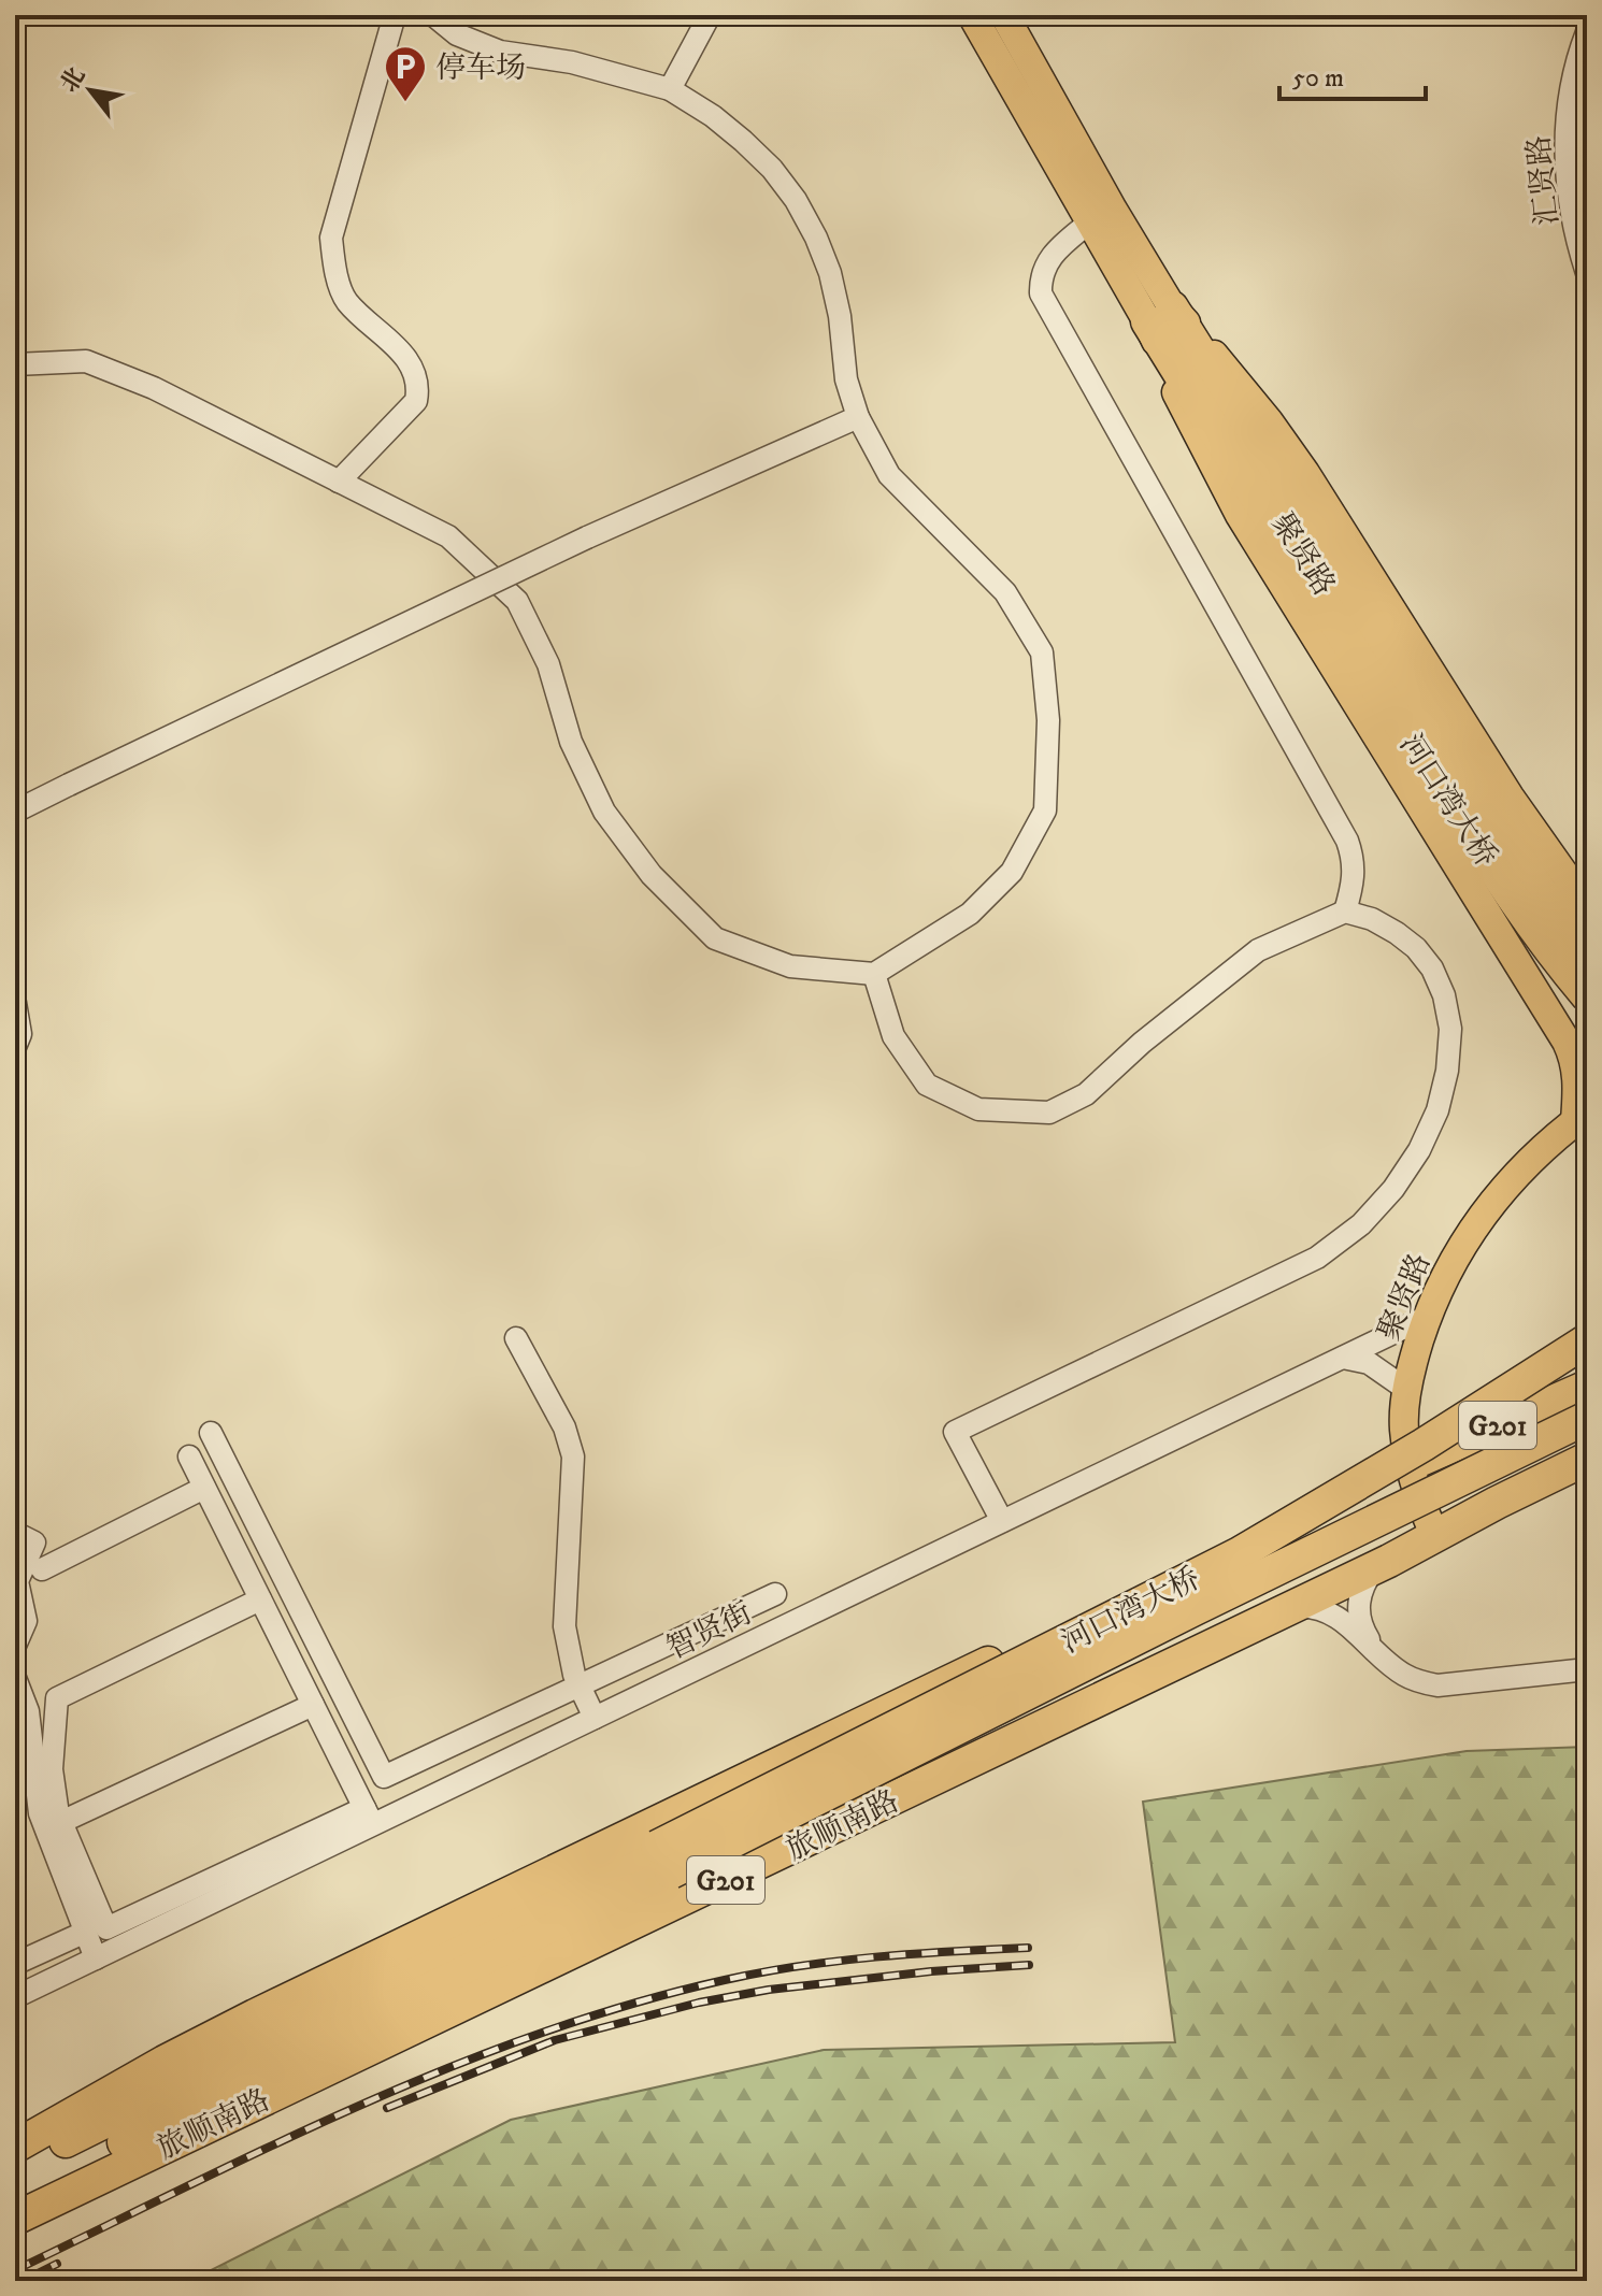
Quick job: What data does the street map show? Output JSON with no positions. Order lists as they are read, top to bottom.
{
  "streets": {
    "highway": ["河口湾大桥", "G201", "旅顺南路"],
    "main road": ["聚贤路"],
    "street": ["汇贤路", "智贤街"]
  },
  "crossings": [
    ["聚贤路", "河口湾大桥"],
    ["聚贤路", "G201"],
    ["聚贤路", "智贤街"],
    ["聚贤路", "旅顺南路"],
    ["G201", "旅顺南路"]
  ],
  "places": {
    "parking": ["停车场"]
  },
  "scale_bar": "50 m",
  "north": "top left"
}
